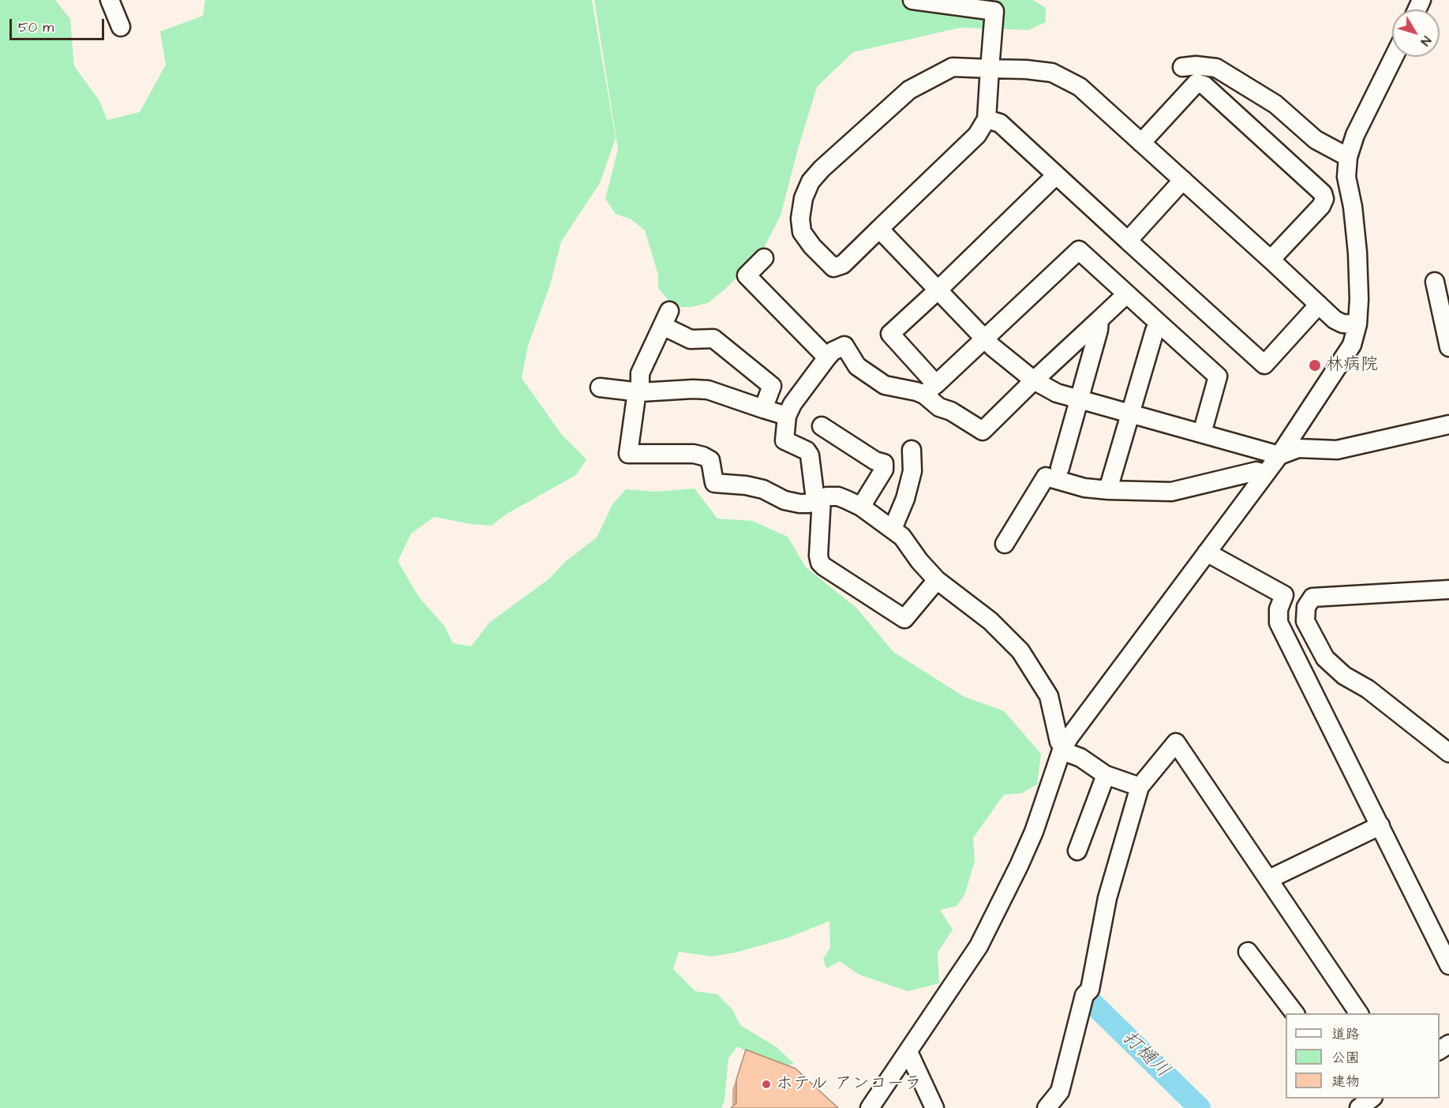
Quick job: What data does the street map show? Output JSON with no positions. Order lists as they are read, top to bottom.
{
  "water": ["打樋川"],
  "places": ["林病院", "ホテル アンコーラ"],
  "legend": ["道路", "公園", "建物"],
  "scale_bar": "50 m",
  "north": "bottom right"
}
